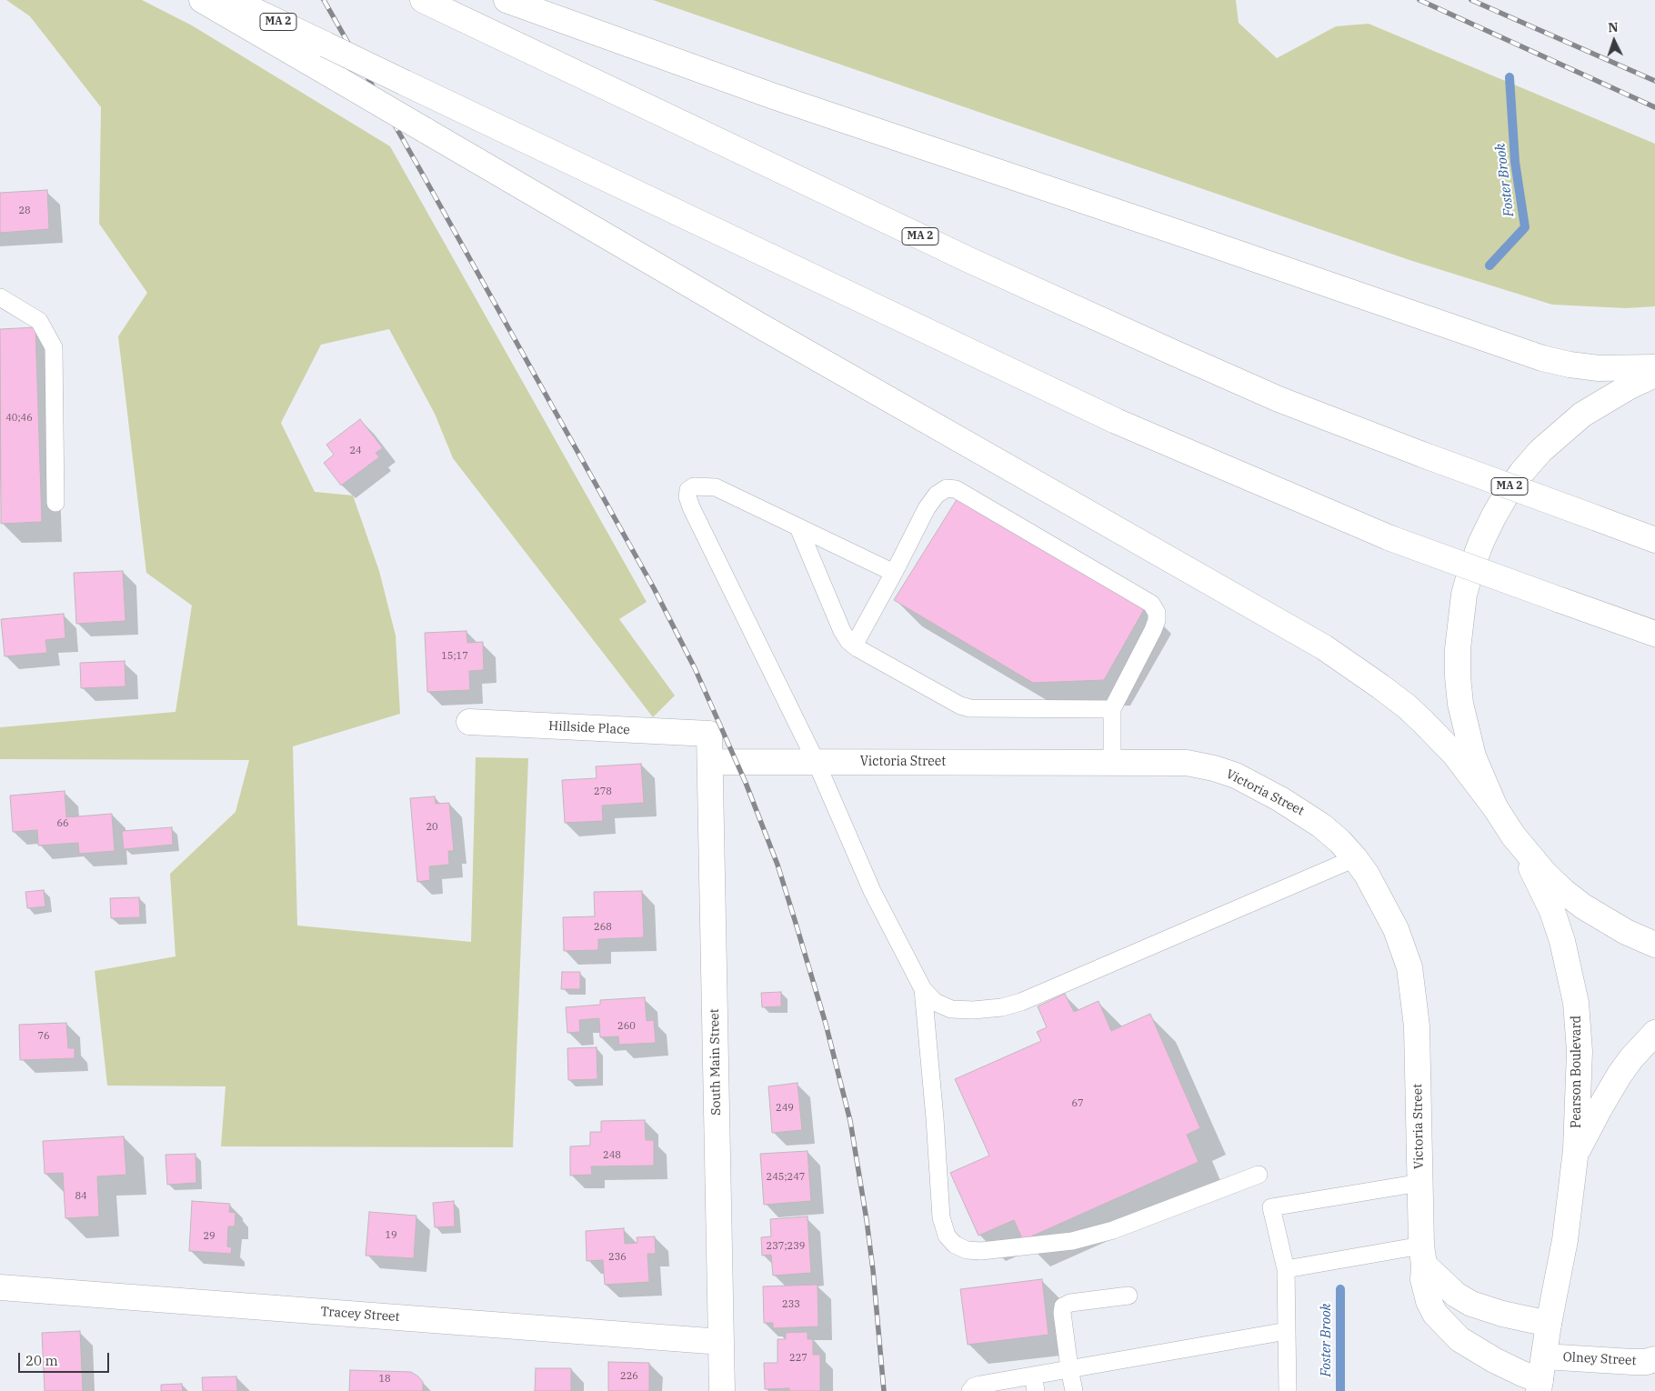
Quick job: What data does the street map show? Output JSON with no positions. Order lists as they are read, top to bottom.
{
  "streets": {
    "main road": [
      "MA 2",
      "Hillside Place",
      "Victoria Street",
      "South Main Street",
      "Pearson Boulevard",
      "Tracey Street",
      "Olney Street"
    ]
  },
  "crossings": [
    ["Hillside Place", "South Main Street"],
    ["Victoria Street", "South Main Street"],
    ["Victoria Street", "Pearson Boulevard"],
    ["Victoria Street", "Olney Street"],
    ["South Main Street", "Tracey Street"],
    ["Pearson Boulevard", "Olney Street"]
  ],
  "water": ["Foster Brook"],
  "house_numbers": [
    "28",
    "40;46",
    "24",
    "15;17",
    "278",
    "66",
    "20",
    "268",
    "260",
    "76",
    "67",
    "249",
    "248",
    "245;247",
    "84",
    "19",
    "29",
    "237;239",
    "236",
    "233",
    "227",
    "226",
    "18"
  ],
  "scale_bar": "20 m",
  "north": "top"
}
